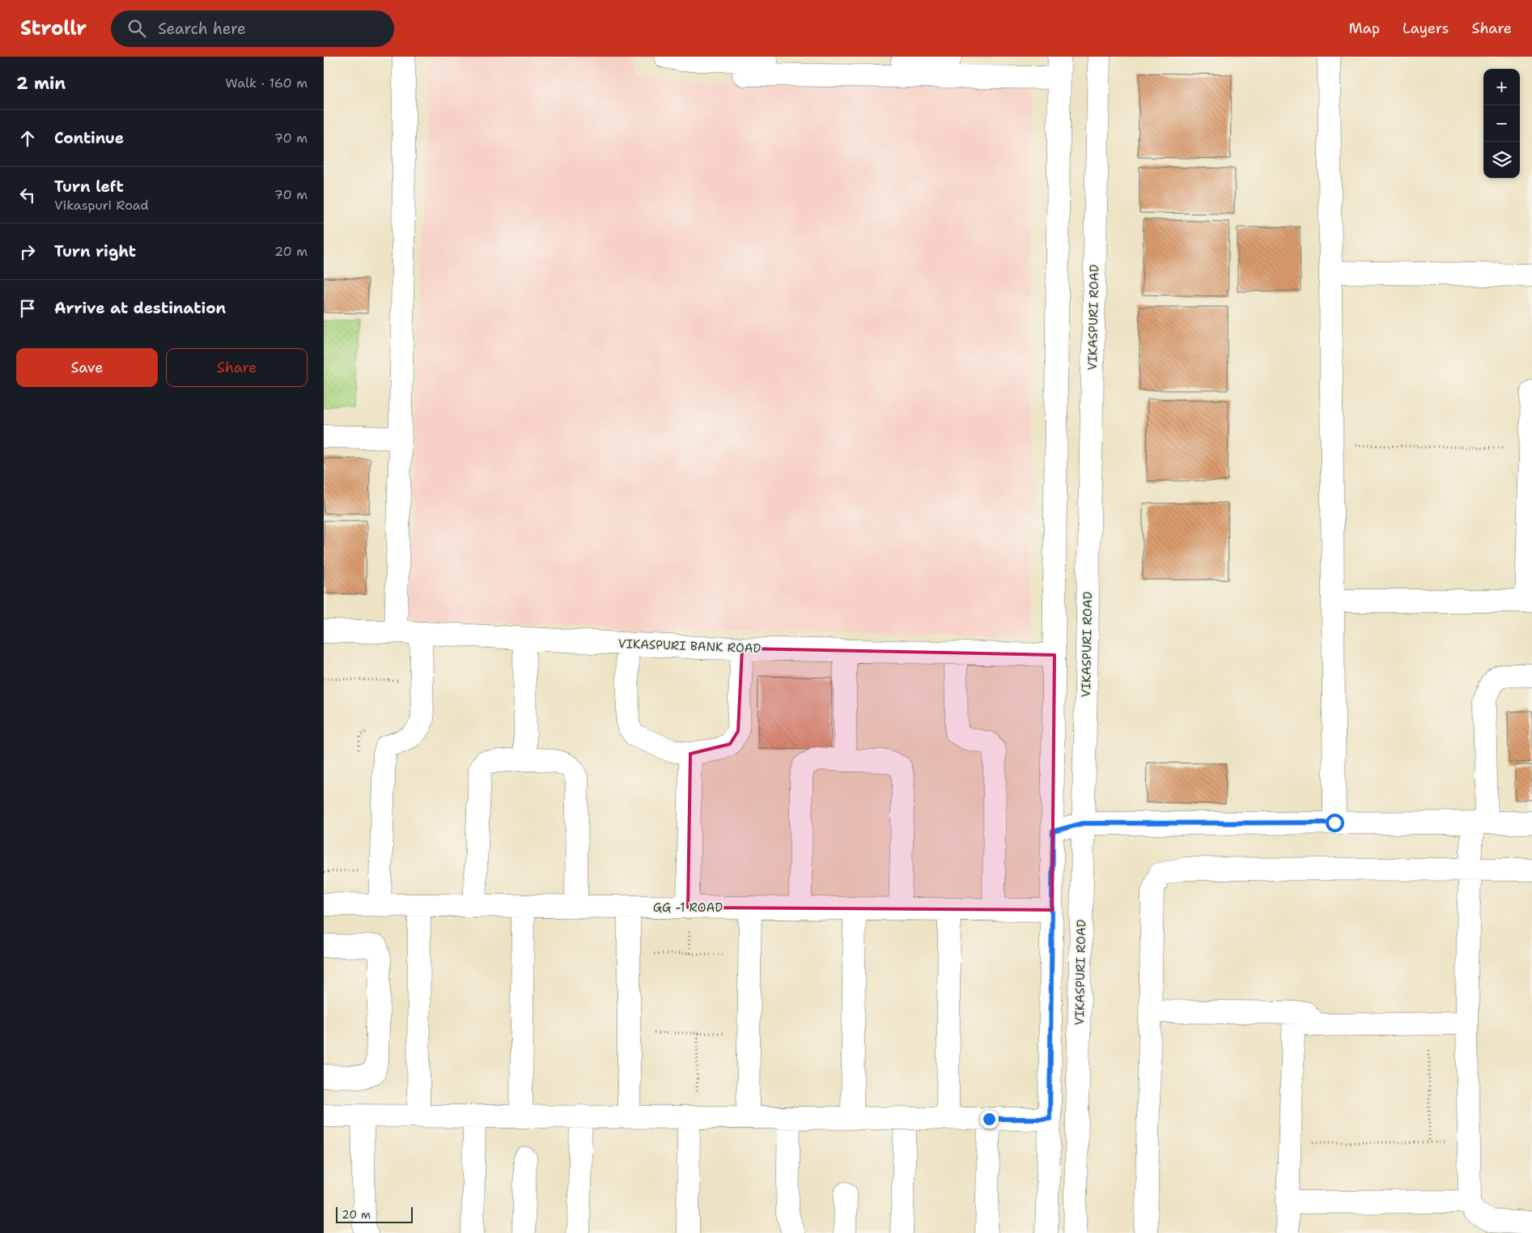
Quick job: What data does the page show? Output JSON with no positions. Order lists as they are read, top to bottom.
{
  "streets": {
    "street": ["VIKASPURI ROAD", "VIKASPURI BANK ROAD", "GG -1 ROAD"]
  },
  "scale_bar": "20 m",
  "page": {
    "header": "Strollr",
    "search": "Search here",
    "nav": ["Map", "Layers", "Share"],
    "heading": ["2 min", "Walk · 160 m"],
    "map_buttons": ["+", "−"],
    "list": [
      ["Continue", "70 m"],
      ["Turn left", "Vikaspuri Road", "70 m"],
      ["Turn right", "20 m"],
      "Arrive at destination"
    ],
    "buttons": ["Save", "Share"],
    "scale": "20 m"
  }
}
